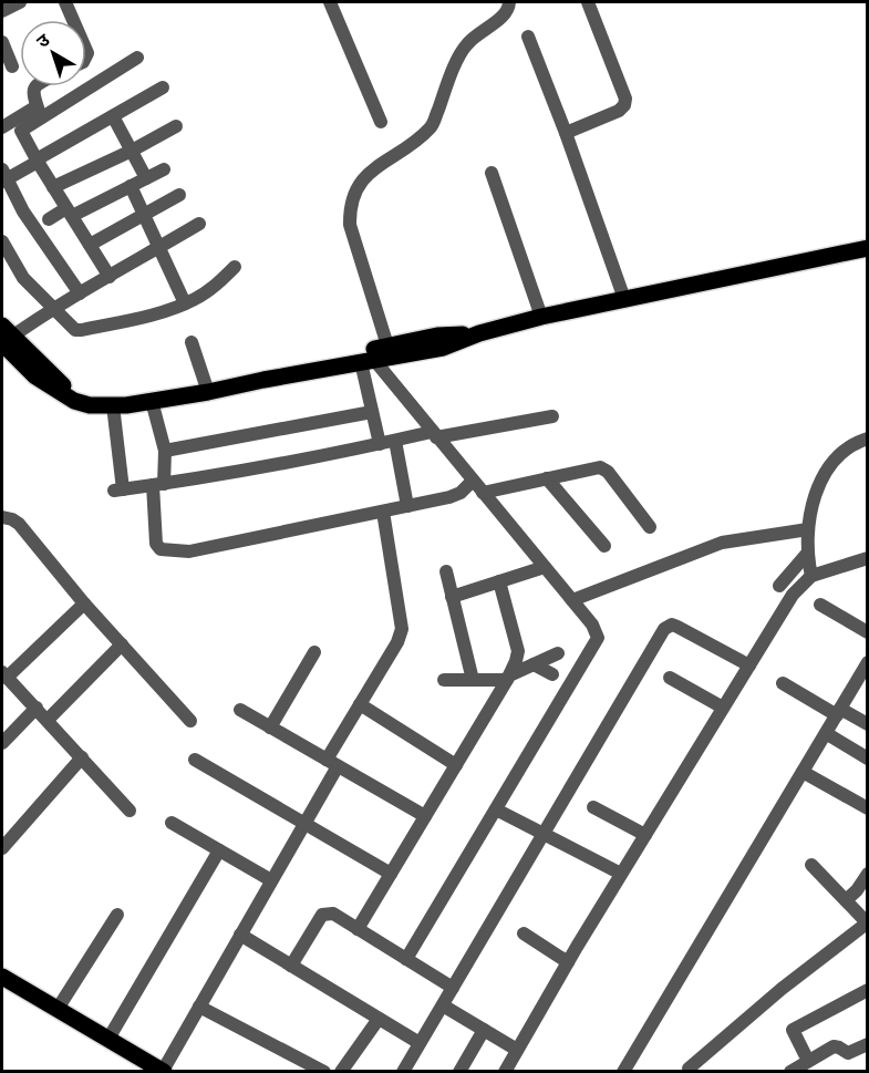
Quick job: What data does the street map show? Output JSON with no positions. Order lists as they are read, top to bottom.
{
  "north": "top left"
}
